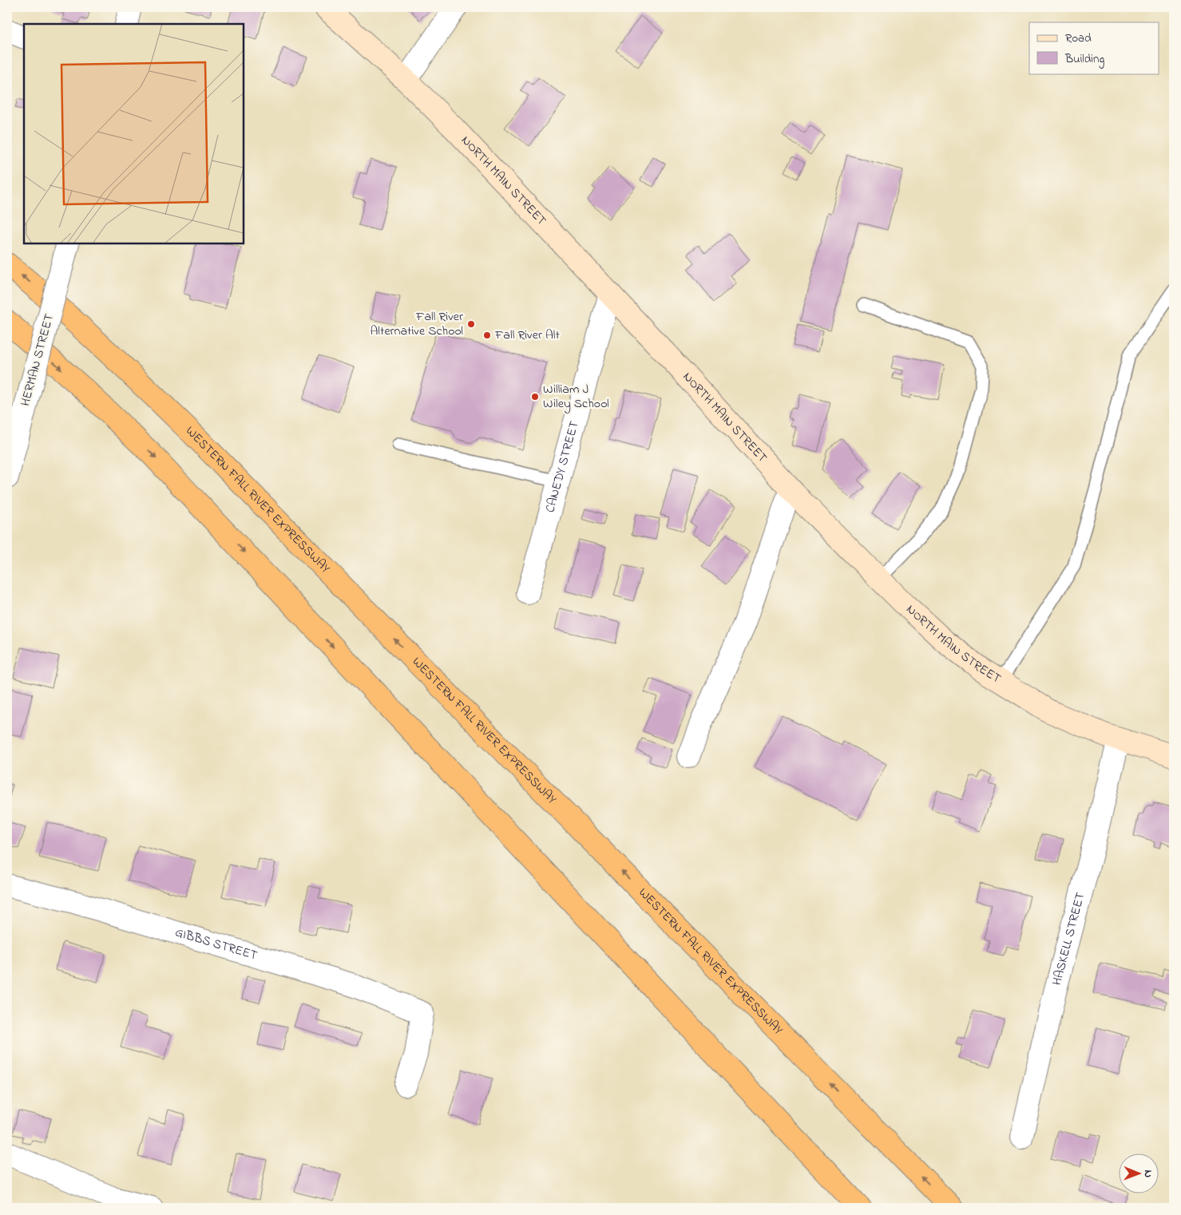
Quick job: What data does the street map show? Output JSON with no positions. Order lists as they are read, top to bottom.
{
  "streets": {
    "highway": ["WESTERN FALL RIVER EXPRESSWAY"],
    "main road": ["NORTH MAIN STREET"],
    "street": [
      "HERMAN STREET",
      "CANEDY STREET",
      "HASKELL STREET",
      "GIBBS STREET"
    ]
  },
  "crossings": [
    ["NORTH MAIN STREET", "CANEDY STREET"],
    ["NORTH MAIN STREET", "HASKELL STREET"]
  ],
  "places": ["Fall River Alternative School", "Fall River Alt", "William J Wiley School"],
  "legend": ["Road", "Building"],
  "north": "right"
}
